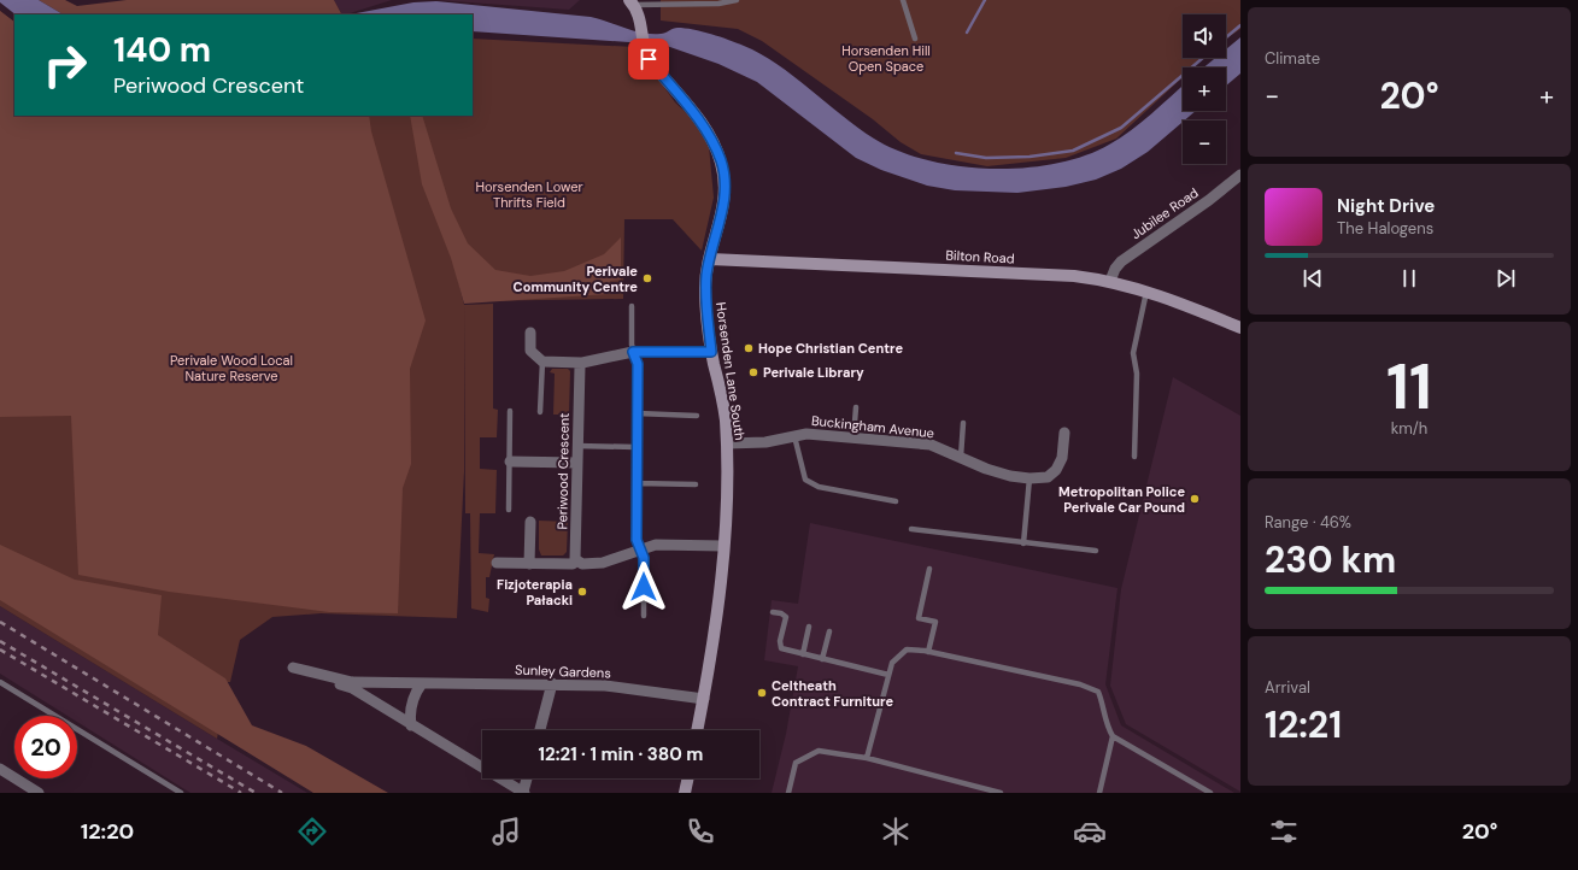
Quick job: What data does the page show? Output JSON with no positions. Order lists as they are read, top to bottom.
{
  "streets": {
    "street": [
      "Jubilee Road",
      "Bilton Road",
      "Horsenden Lane South",
      "Buckingham Avenue",
      "Periwood Crescent",
      "Sunley Gardens"
    ]
  },
  "crossings": [
    ["Jubilee Road", "Bilton Road"],
    ["Bilton Road", "Horsenden Lane South"],
    ["Horsenden Lane South", "Buckingham Avenue"],
    ["Horsenden Lane South", "Sunley Gardens"]
  ],
  "parks": ["Horsenden Hill Open Space", "Horsenden Lower Thrifts Field", "Perivale Wood Local Nature Reserve"],
  "places": [
    "Perivale Community Centre",
    "Hope Christian Centre",
    "Perivale Library",
    "Metropolitan Police Perivale Car Pound",
    "Fizjoterapia Pałacki",
    "Celtheath Contract Furniture"
  ],
  "page": {
    "tile": [
      "Climate",
      ["11", "km/h"],
      ["Range · 46%", "230 km"],
      ["Arrival", "12:21"]
    ],
    "map_buttons": ["+", "−"],
    "turn": ["140 m", "Periwood Crescent"],
    "heat": ["−", "20°", "+"],
    "song": ["Night Drive", "The Halogens"],
    "limit": "20",
    "trip": "12:21 · 1 min · 380 m",
    "tabs": ["12:20", "20°"]
  }
}
